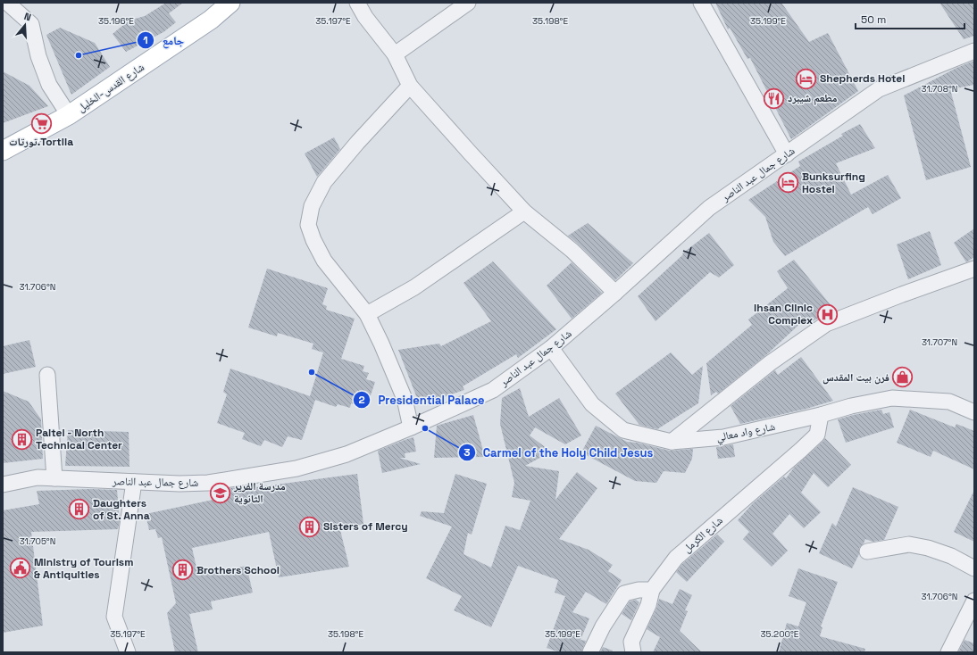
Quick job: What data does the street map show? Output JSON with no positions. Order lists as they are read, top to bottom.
{
  "streets": {
    "main road": ["شارع القدس-الخليل"],
    "street": ["شارع جمال عبد الناصر", "شارع واد معالي", "شارع الكرمل"]
  },
  "crossings": [
    ["شارع جمال عبد الناصر", "شارع واد معالي"],
    ["شارع واد معالي", "شارع الكرمل"]
  ],
  "places": {
    "other": ["جامع", "Presidential Palace", "Carmel of the Holy Child Jesus"],
    "hotel": ["Shepherds Hotel", "Bunksurfing Hostel"],
    "restaurant": ["مطعم شيبرد"],
    "supermarket": ["تورتات.Tortila"],
    "hospital": ["Ihsan Clinic Complex"],
    "shop": ["فرن بيت المقدس"],
    "building": [
      "Paltel - North Technical Center",
      "Daughters of St. Anna",
      "Sisters of Mercy",
      "Brothers School"
    ],
    "school or university": ["مدرسة الفرير الثانوية"],
    "public building": ["Ministry of Tourism & Antiquities"]
  },
  "scale_bar": "50 m",
  "north": "top",
  "coordinates": [
    "35.196°E",
    "35.197°E",
    "35.198°E",
    "35.199°E",
    "31.708°N",
    "31.706°N",
    "31.707°N",
    "31.705°N",
    "35.200°E"
  ]
}
